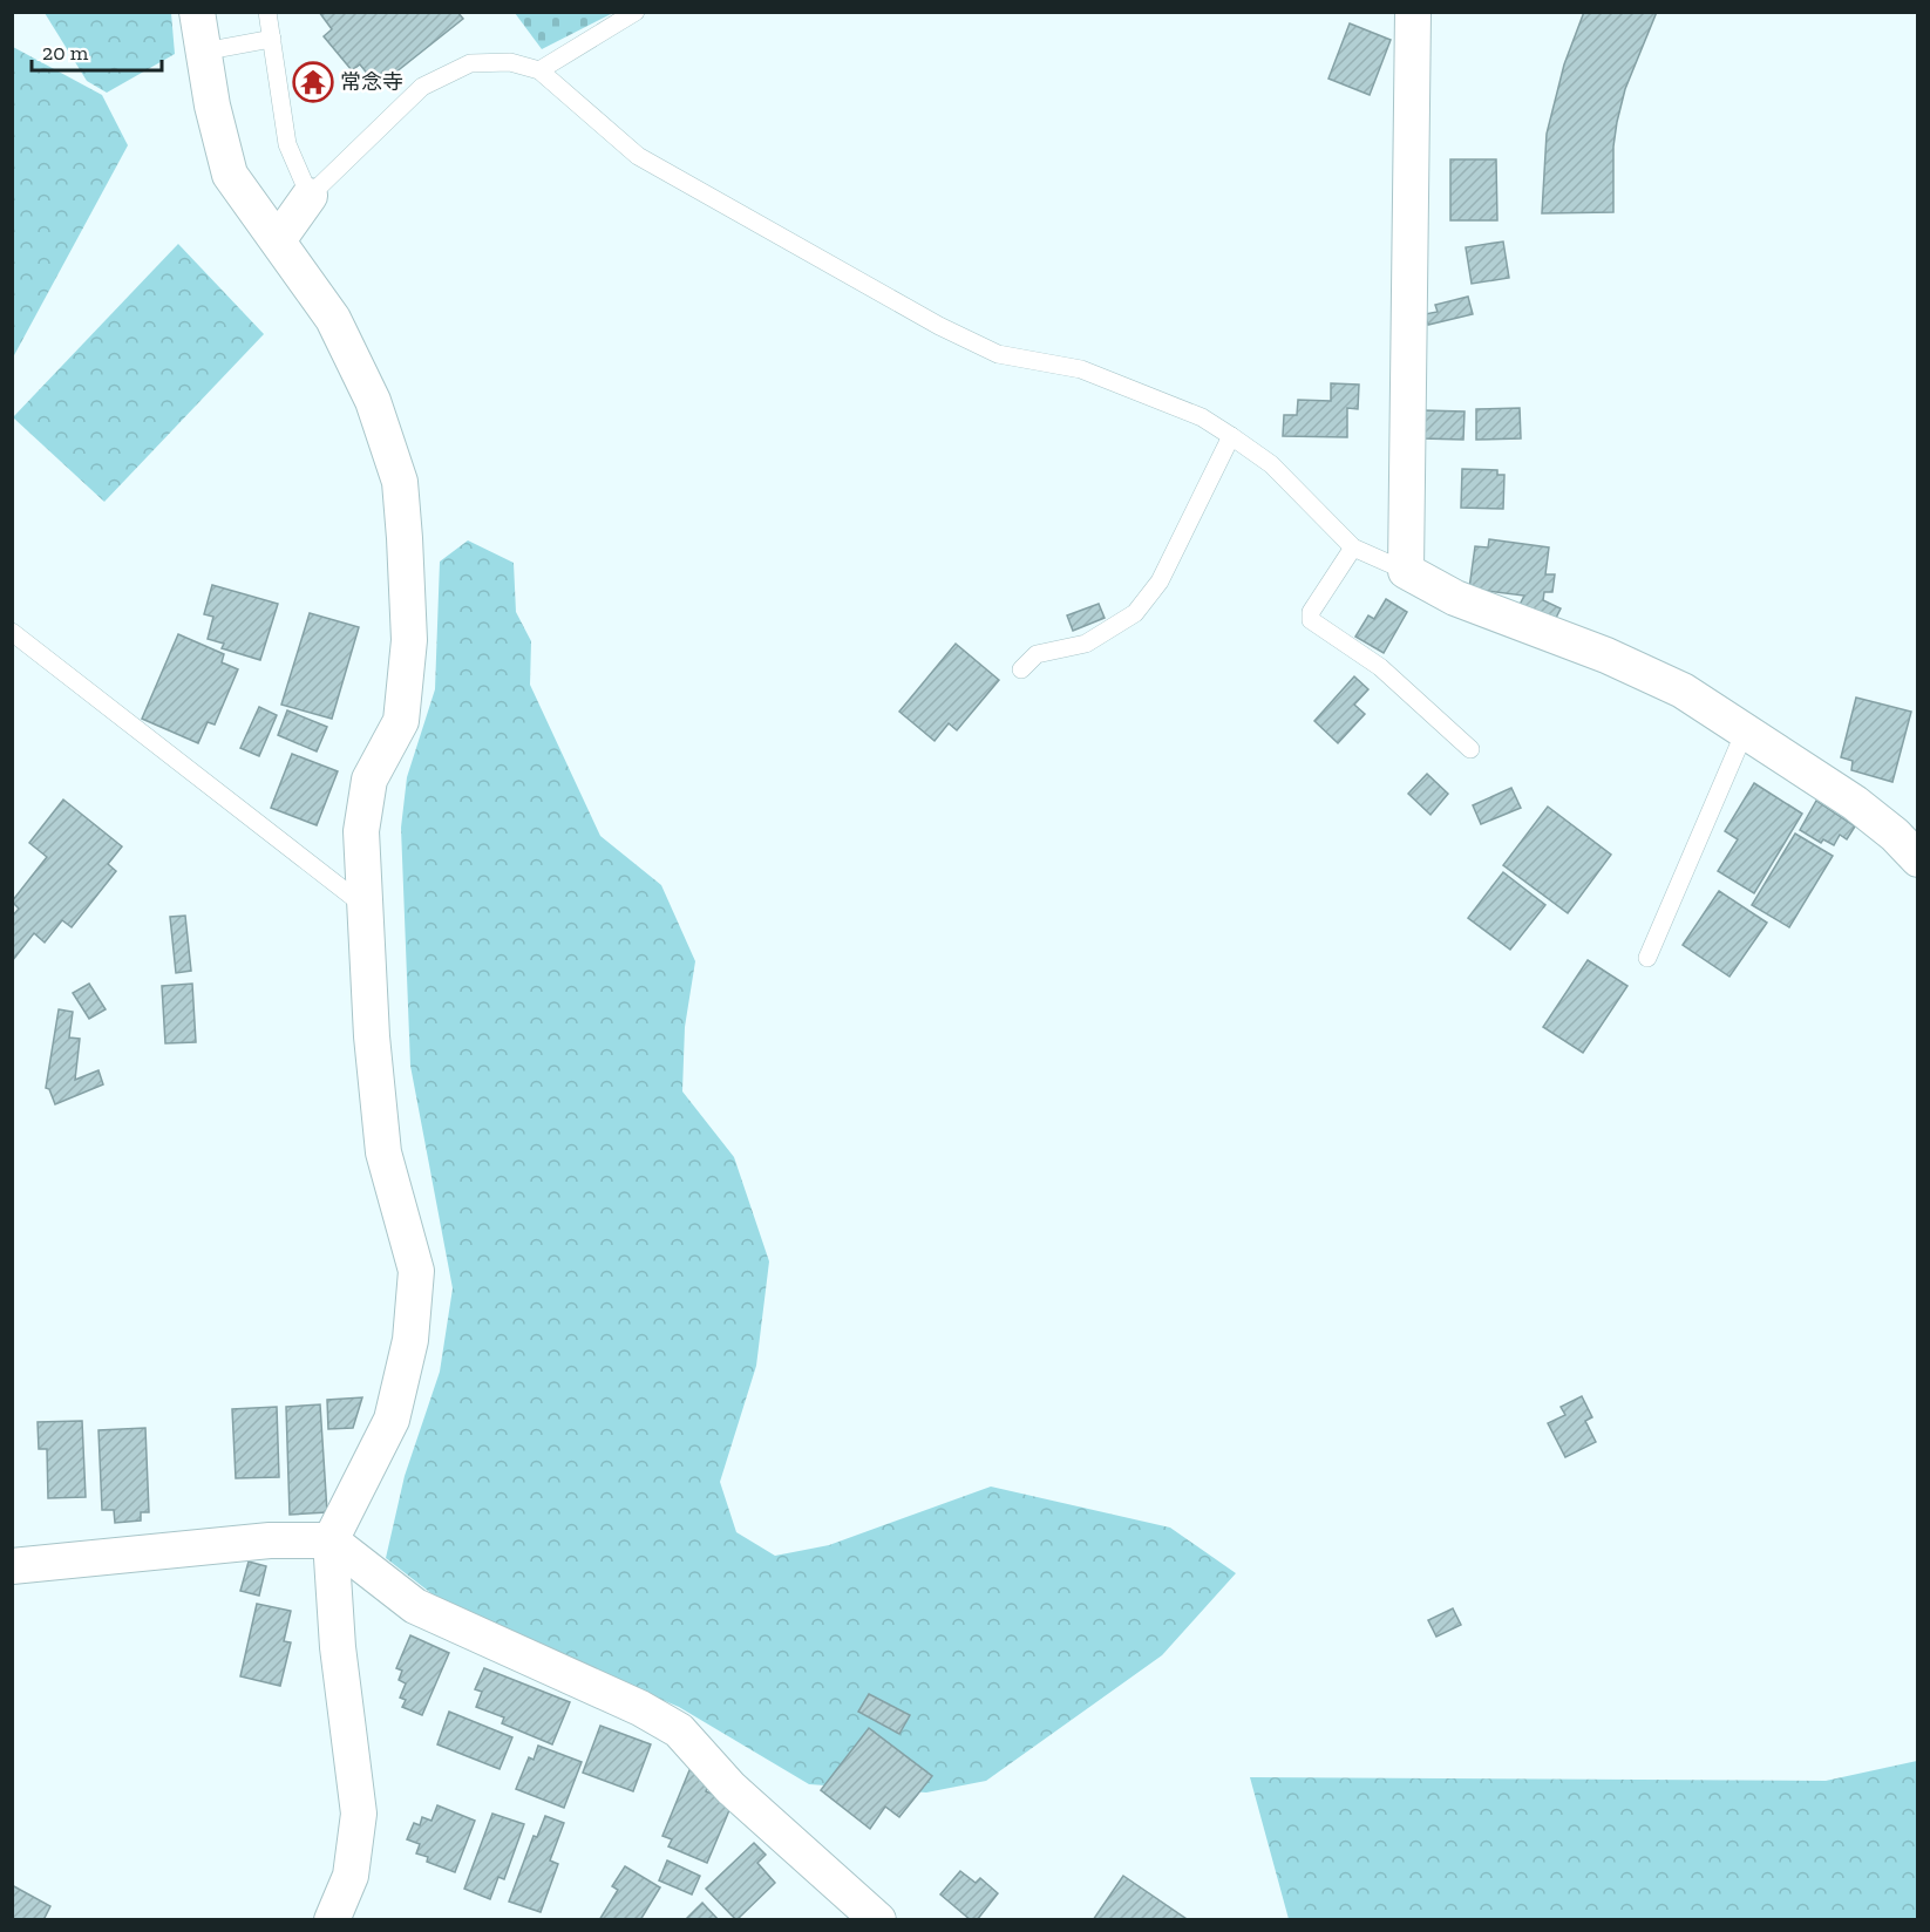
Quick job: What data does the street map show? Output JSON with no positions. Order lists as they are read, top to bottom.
{
  "places": {
    "temple": ["常念寺"]
  },
  "scale_bar": "20 m"
}
